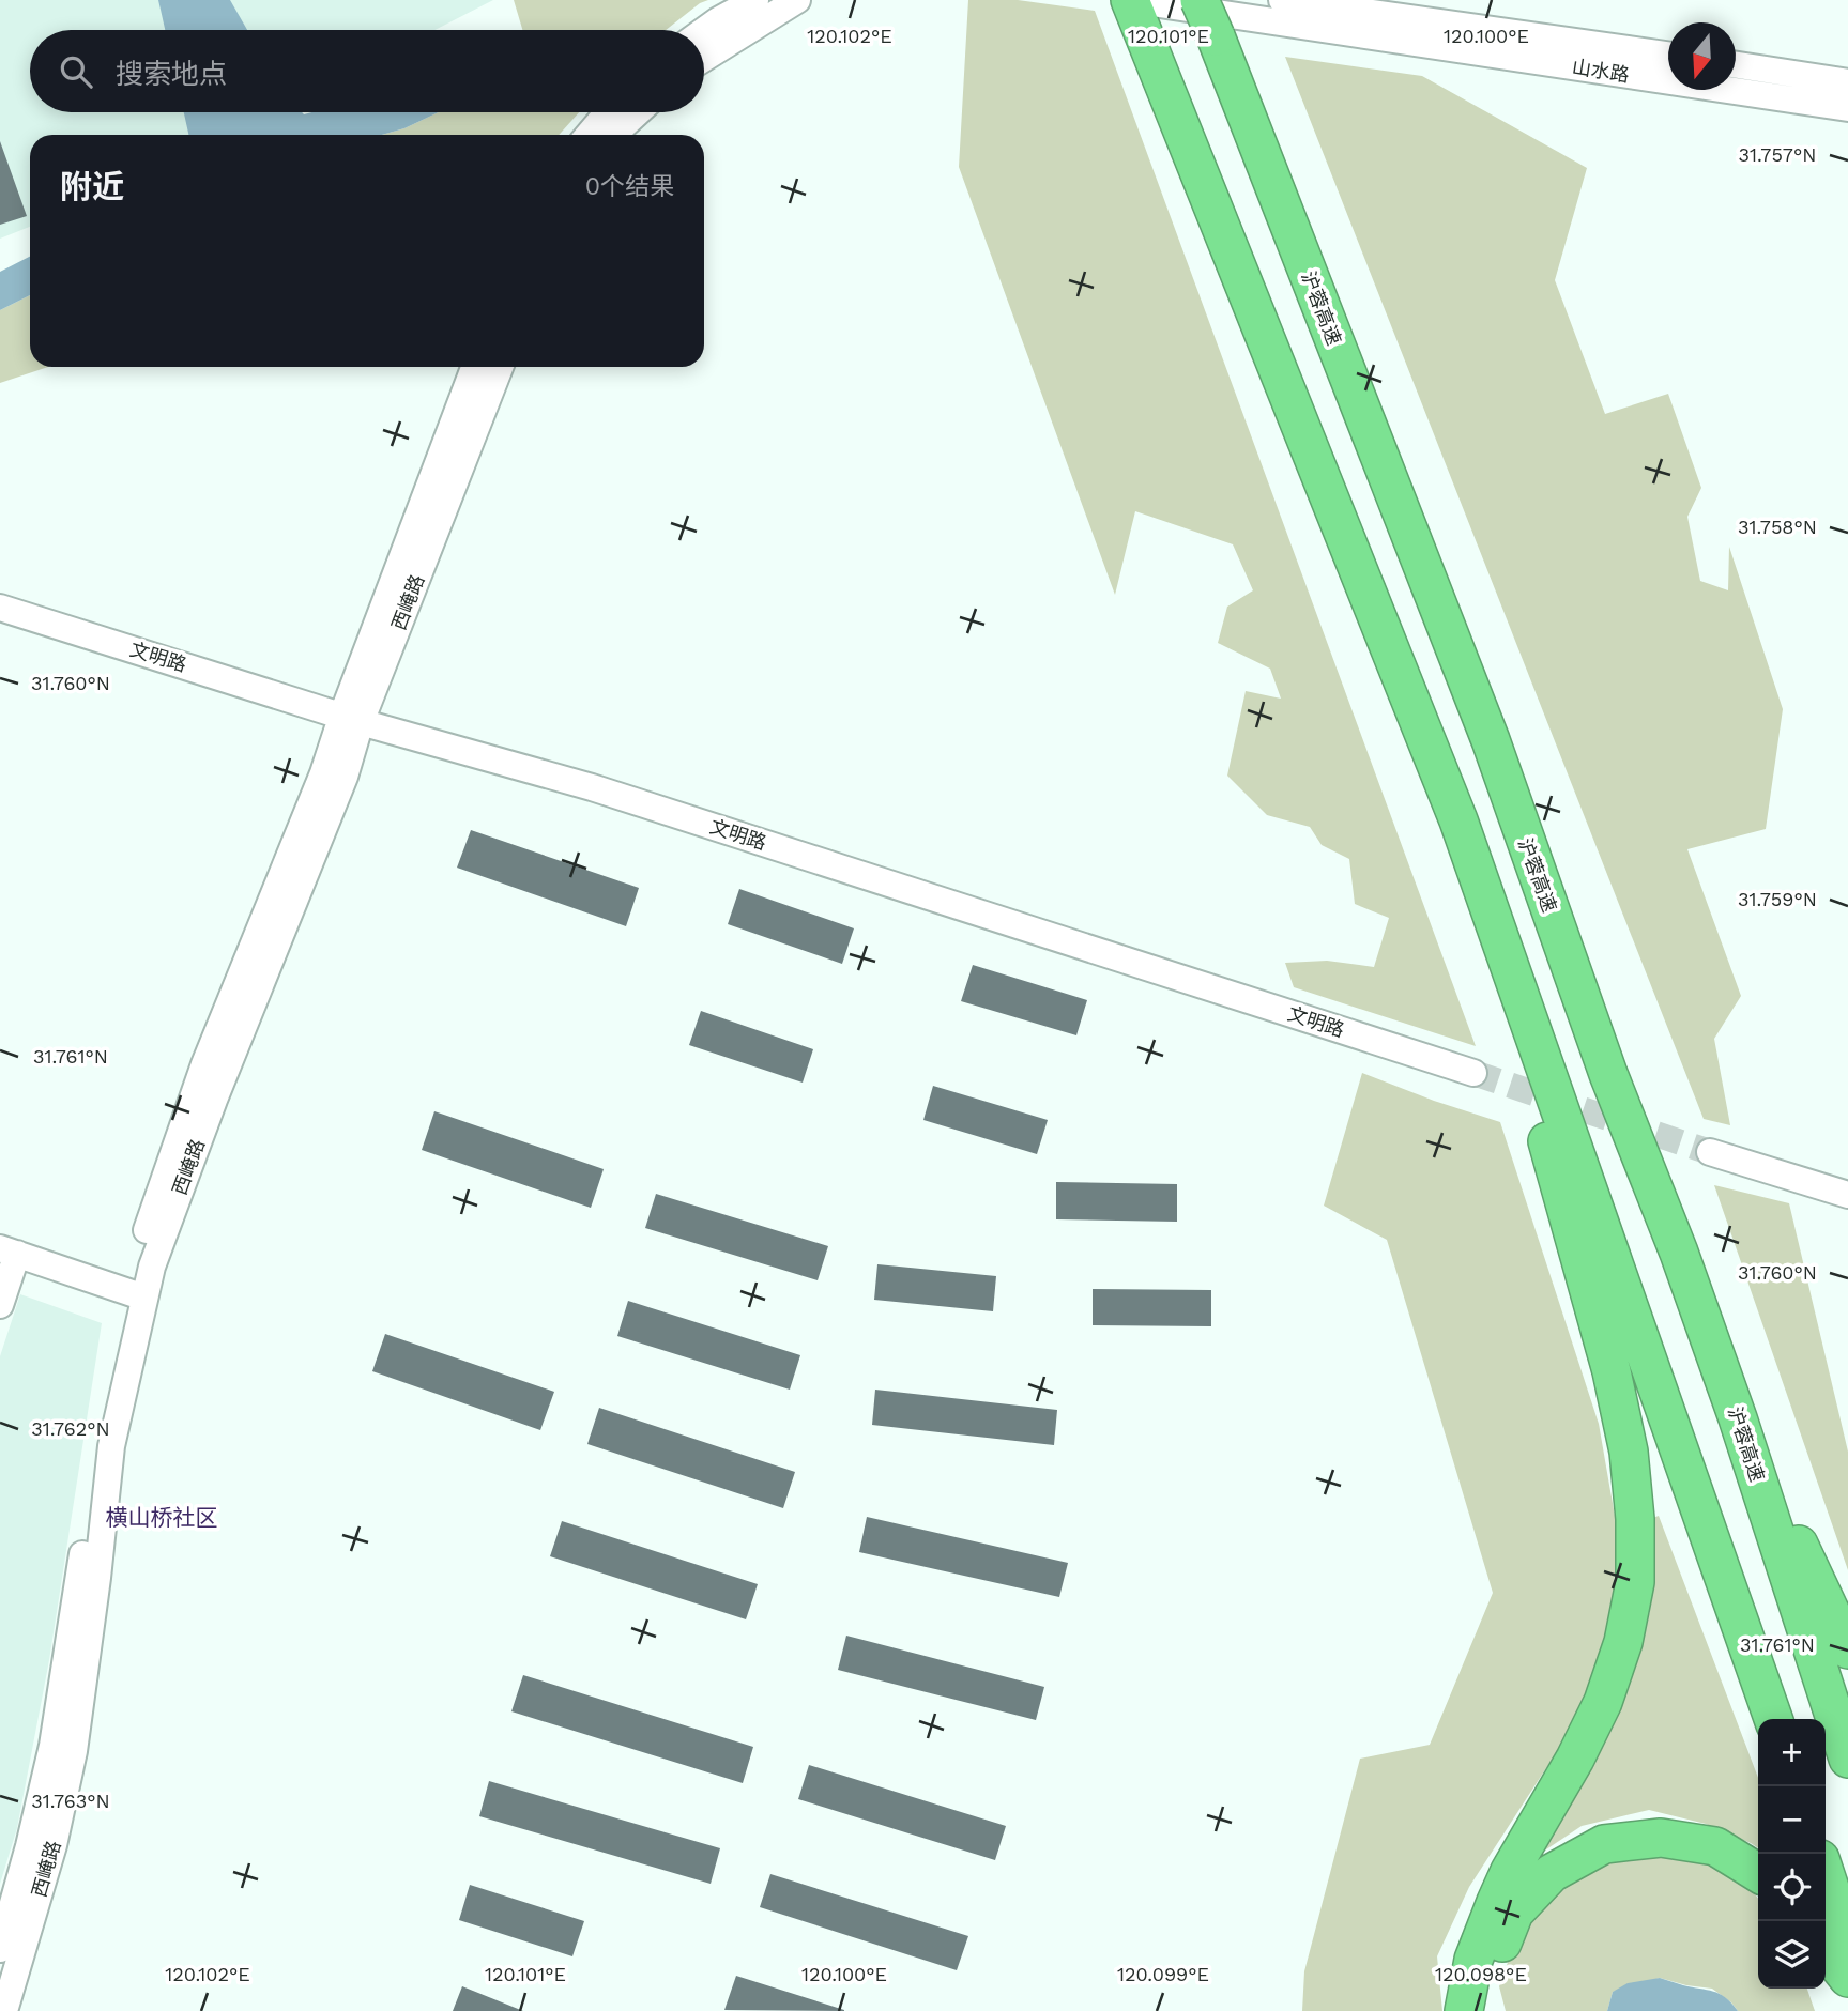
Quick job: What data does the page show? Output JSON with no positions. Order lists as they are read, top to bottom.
{
  "streets": {
    "highway": ["沪蓉高速"],
    "street": ["山水路", "西崦路", "文明路"]
  },
  "crossings": [
    ["西崦路", "文明路"]
  ],
  "districts": ["横山桥社区"],
  "north": "bottom",
  "page": {
    "search": "搜索地点",
    "heading": ["附近", "0个结果"],
    "map_buttons": ["+", "−"]
  },
  "coordinates": [
    "120.102°E",
    "120.101°E",
    "120.100°E",
    "31.757°N",
    "31.758°N",
    "31.760°N",
    "31.759°N",
    "31.761°N",
    "31.762°N",
    "31.763°N",
    "120.099°E",
    "120.098°E"
  ]
}
